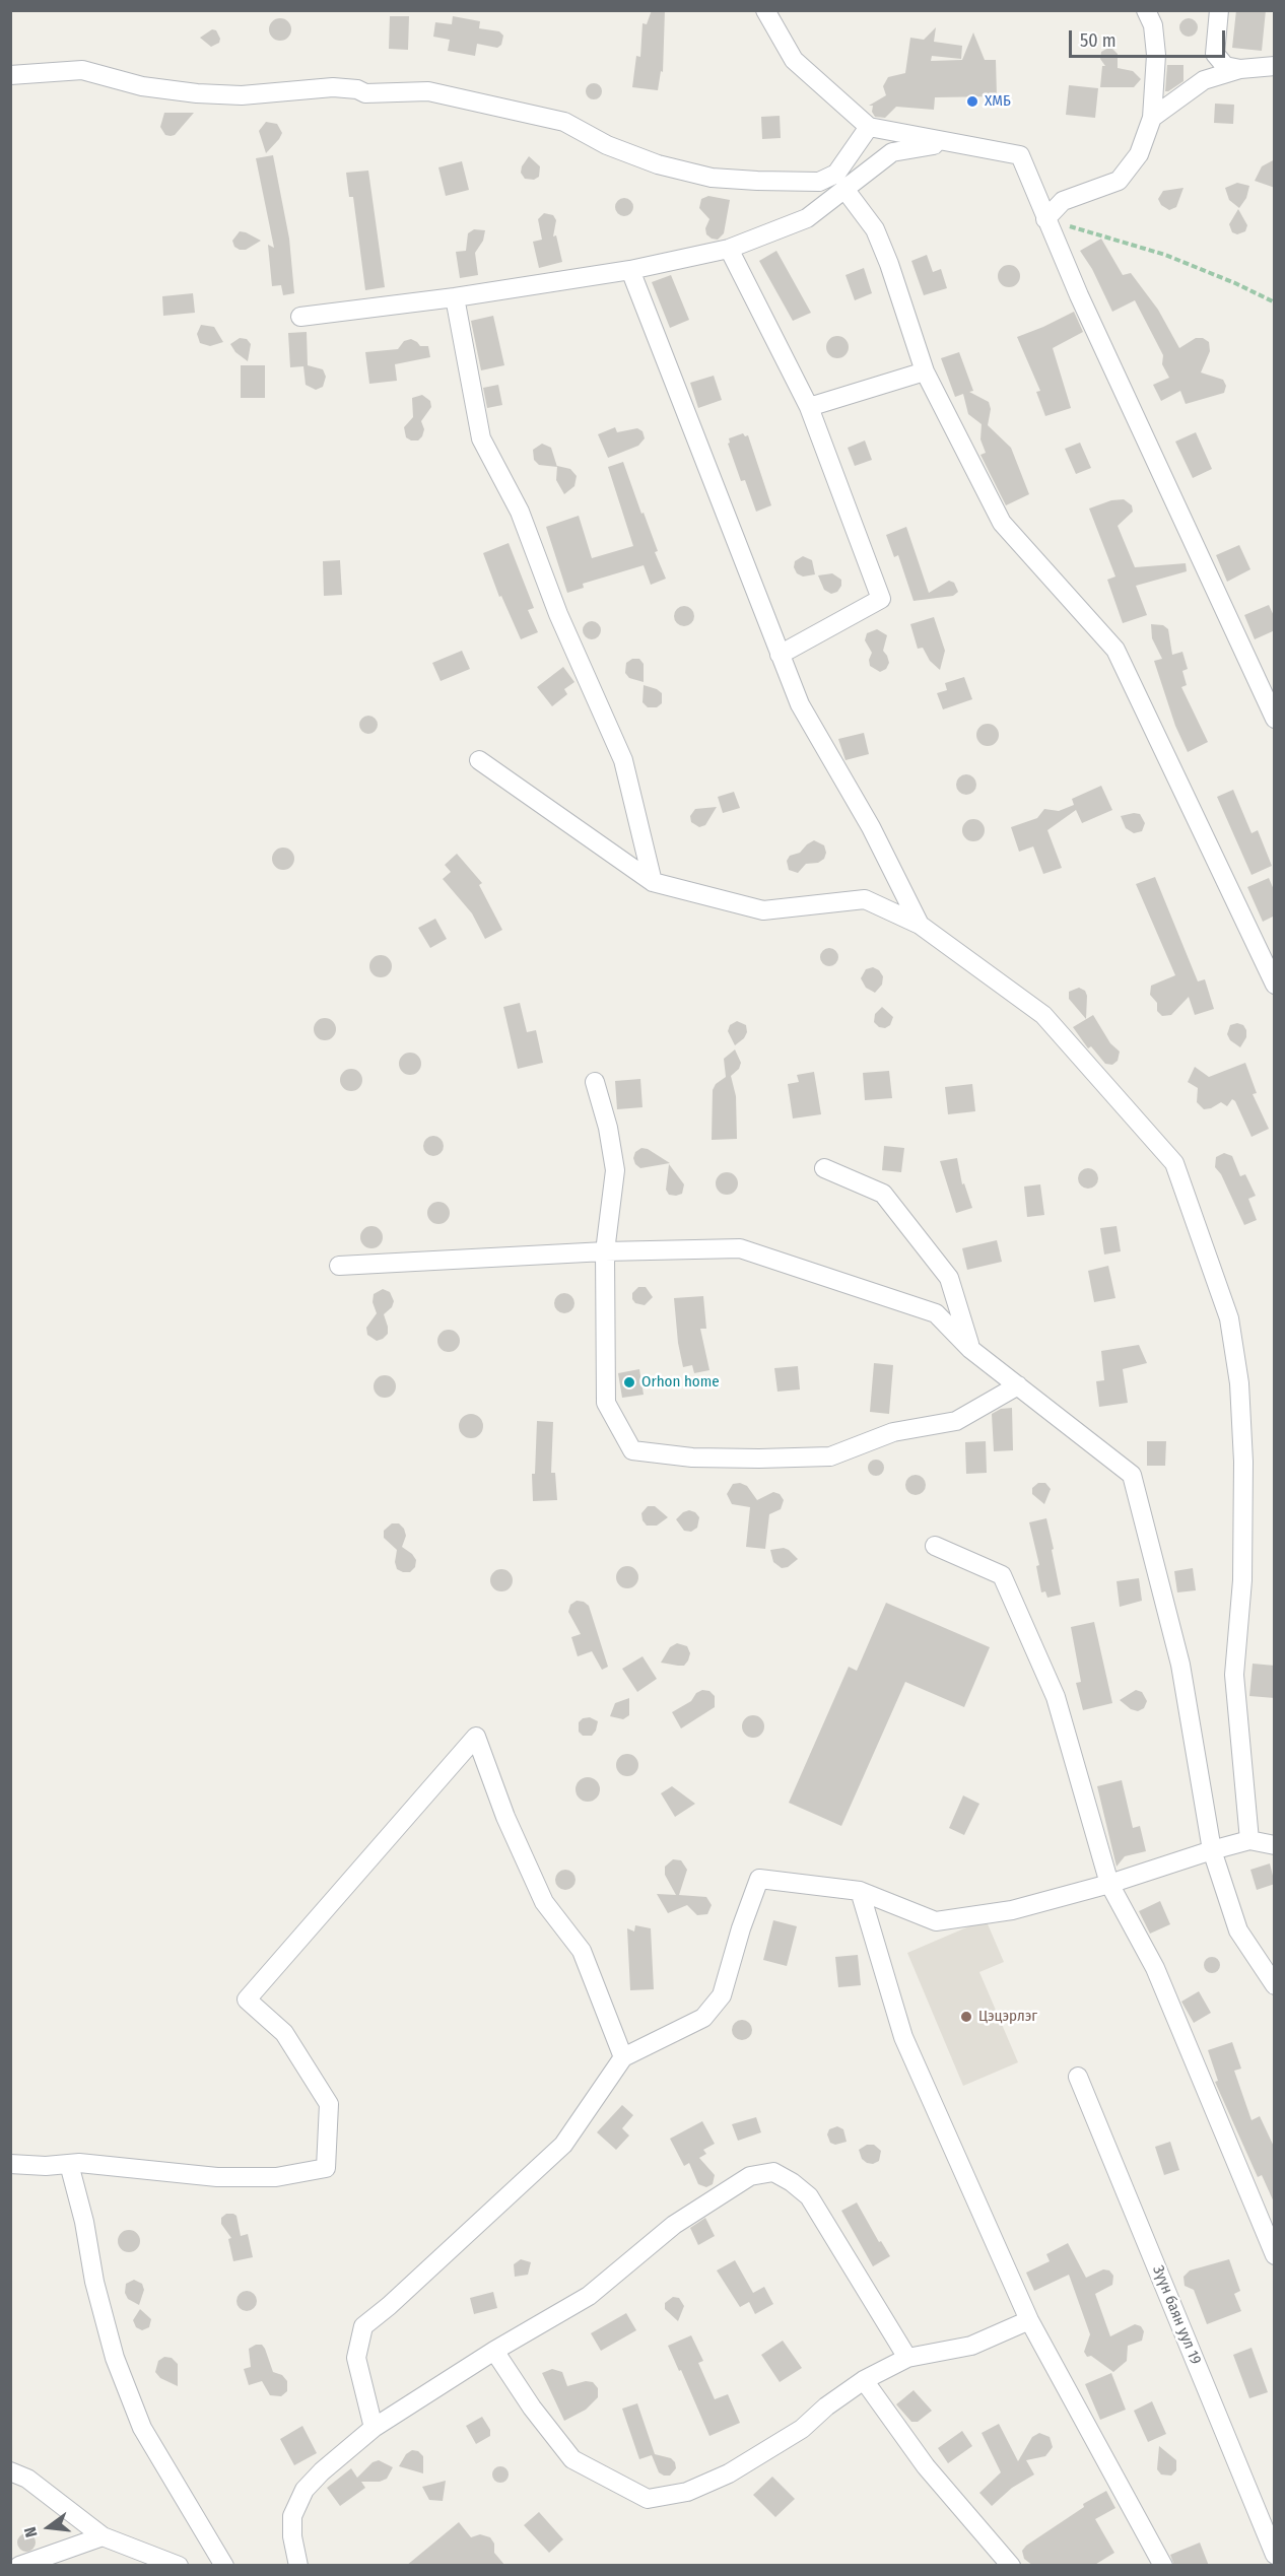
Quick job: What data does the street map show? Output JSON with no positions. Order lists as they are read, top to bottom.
{
  "streets": {
    "street": ["Зүүн баян уул 19"]
  },
  "places": ["ХМБ", "Orhon home", "Цэцэрлэг"],
  "scale_bar": "50 m",
  "north": "left"
}
